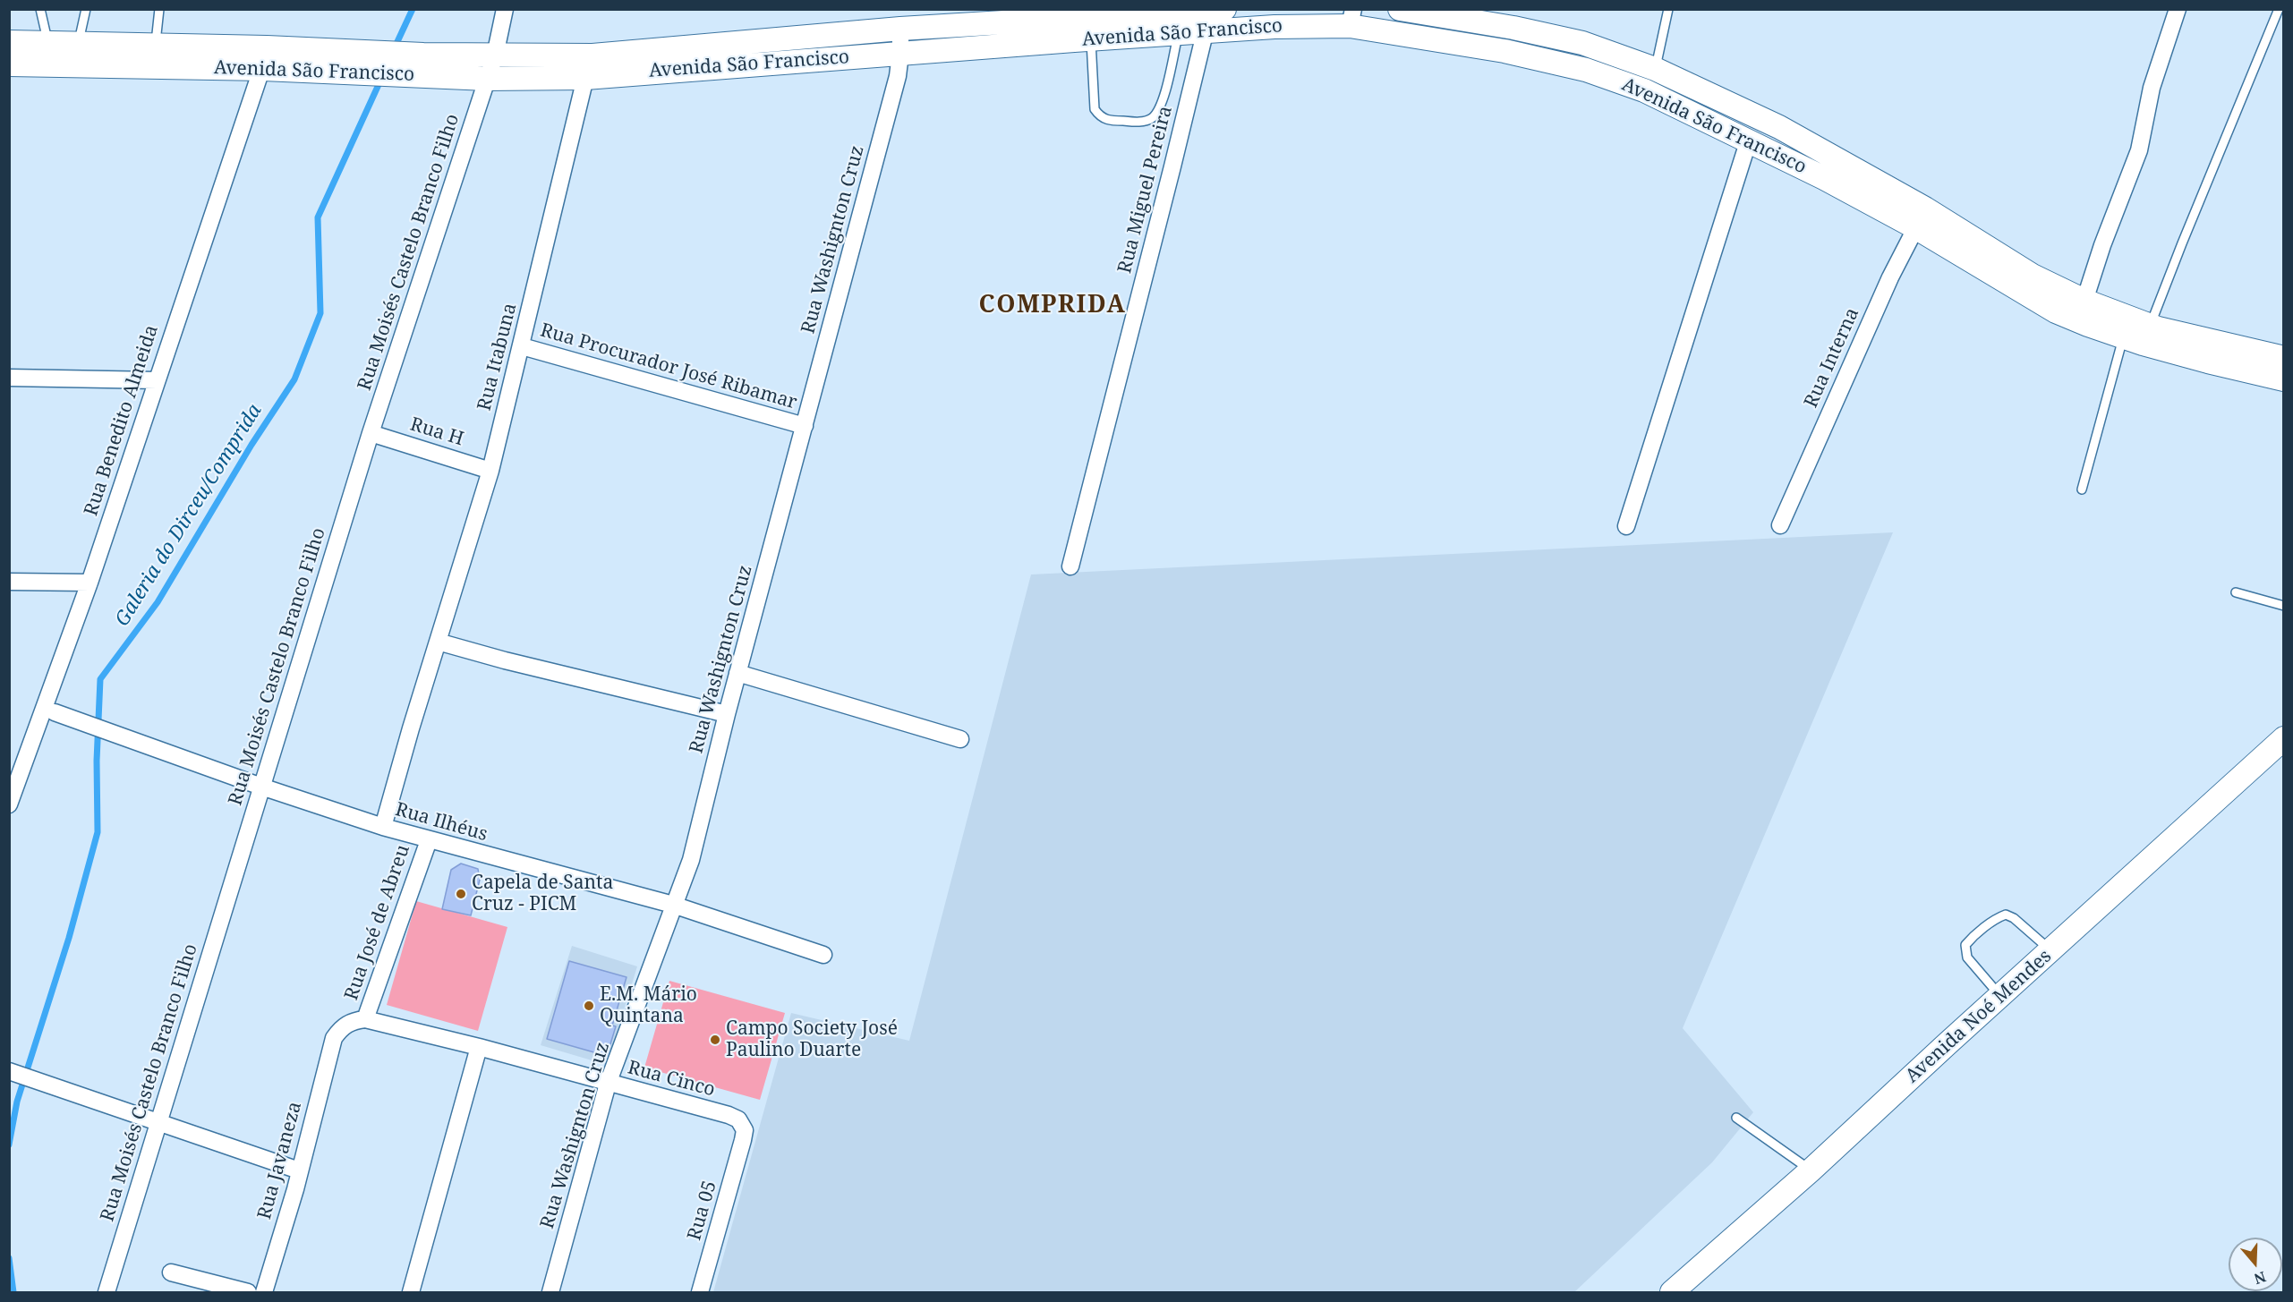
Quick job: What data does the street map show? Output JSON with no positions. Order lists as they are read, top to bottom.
{
  "streets": {
    "street": [
      "Avenida São Francisco",
      "Rua Miguel Pereira",
      "Rua Washignton Cruz",
      "Rua Moisés Castelo Branco Filho",
      "Rua Itabuna",
      "Rua Interna",
      "Rua Procurador José Ribamar",
      "Rua Benedito Almeida",
      "Rua H",
      "Rua Ilhéus",
      "Rua José de Abreu",
      "Avenida Noé Mendes",
      "Rua Cinco",
      "Rua Javaneza",
      "Rua 05"
    ]
  },
  "crossings": [
    ["Avenida São Francisco", "Rua Miguel Pereira"],
    ["Avenida São Francisco", "Rua Washignton Cruz"],
    ["Avenida São Francisco", "Rua Moisés Castelo Branco Filho"],
    ["Avenida São Francisco", "Rua Itabuna"],
    ["Avenida São Francisco", "Rua Interna"],
    ["Avenida São Francisco", "Rua Benedito Almeida"],
    ["Rua Washignton Cruz", "Rua Procurador José Ribamar"],
    ["Rua Washignton Cruz", "Rua Ilhéus"],
    ["Rua Washignton Cruz", "Rua Cinco"],
    ["Rua Moisés Castelo Branco Filho", "Rua H"],
    ["Rua Moisés Castelo Branco Filho", "Rua Ilhéus"],
    ["Rua Itabuna", "Rua Procurador José Ribamar"],
    ["Rua Itabuna", "Rua H"],
    ["Rua Itabuna", "Rua Ilhéus"],
    ["Rua Ilhéus", "Rua José de Abreu"],
    ["Rua José de Abreu", "Rua Cinco"],
    ["Rua José de Abreu", "Rua Javaneza"],
    ["Rua Cinco", "Rua Javaneza"],
    ["Rua Cinco", "Rua 05"]
  ],
  "districts": ["COMPRIDA"],
  "water": ["Galeria do Dirceu/Comprida"],
  "places": ["Capela de Santa Cruz - PICM", "E.M. Mário Quintana", "Campo Society José Paulino Duarte"],
  "north": "bottom"
}
